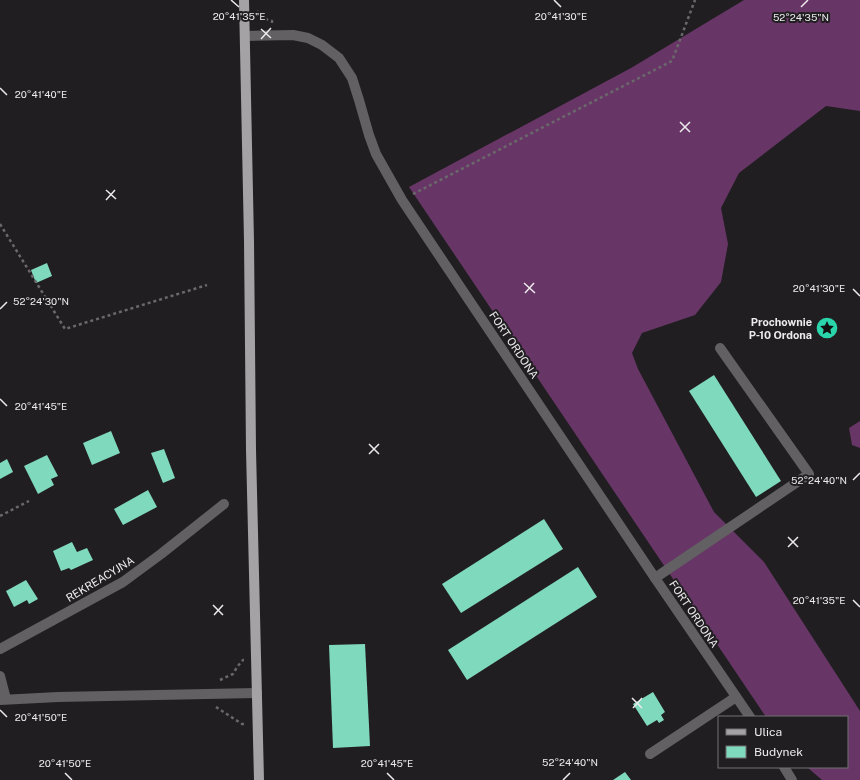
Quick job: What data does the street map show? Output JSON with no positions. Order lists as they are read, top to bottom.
{
  "streets": {
    "street": ["FORT ORDONA", "REKREACYJNA"]
  },
  "places": {
    "place": ["Prochownie P-10 Ordona"]
  },
  "legend": ["Ulica", "Budynek"],
  "coordinates": [
    "20°41'35\"E",
    "20°41'30\"E",
    "52°24'35\"N",
    "20°41'40\"E",
    "52°24'30\"N",
    "20°41'45\"E",
    "52°24'40\"N",
    "20°41'50\"E"
  ]
}
